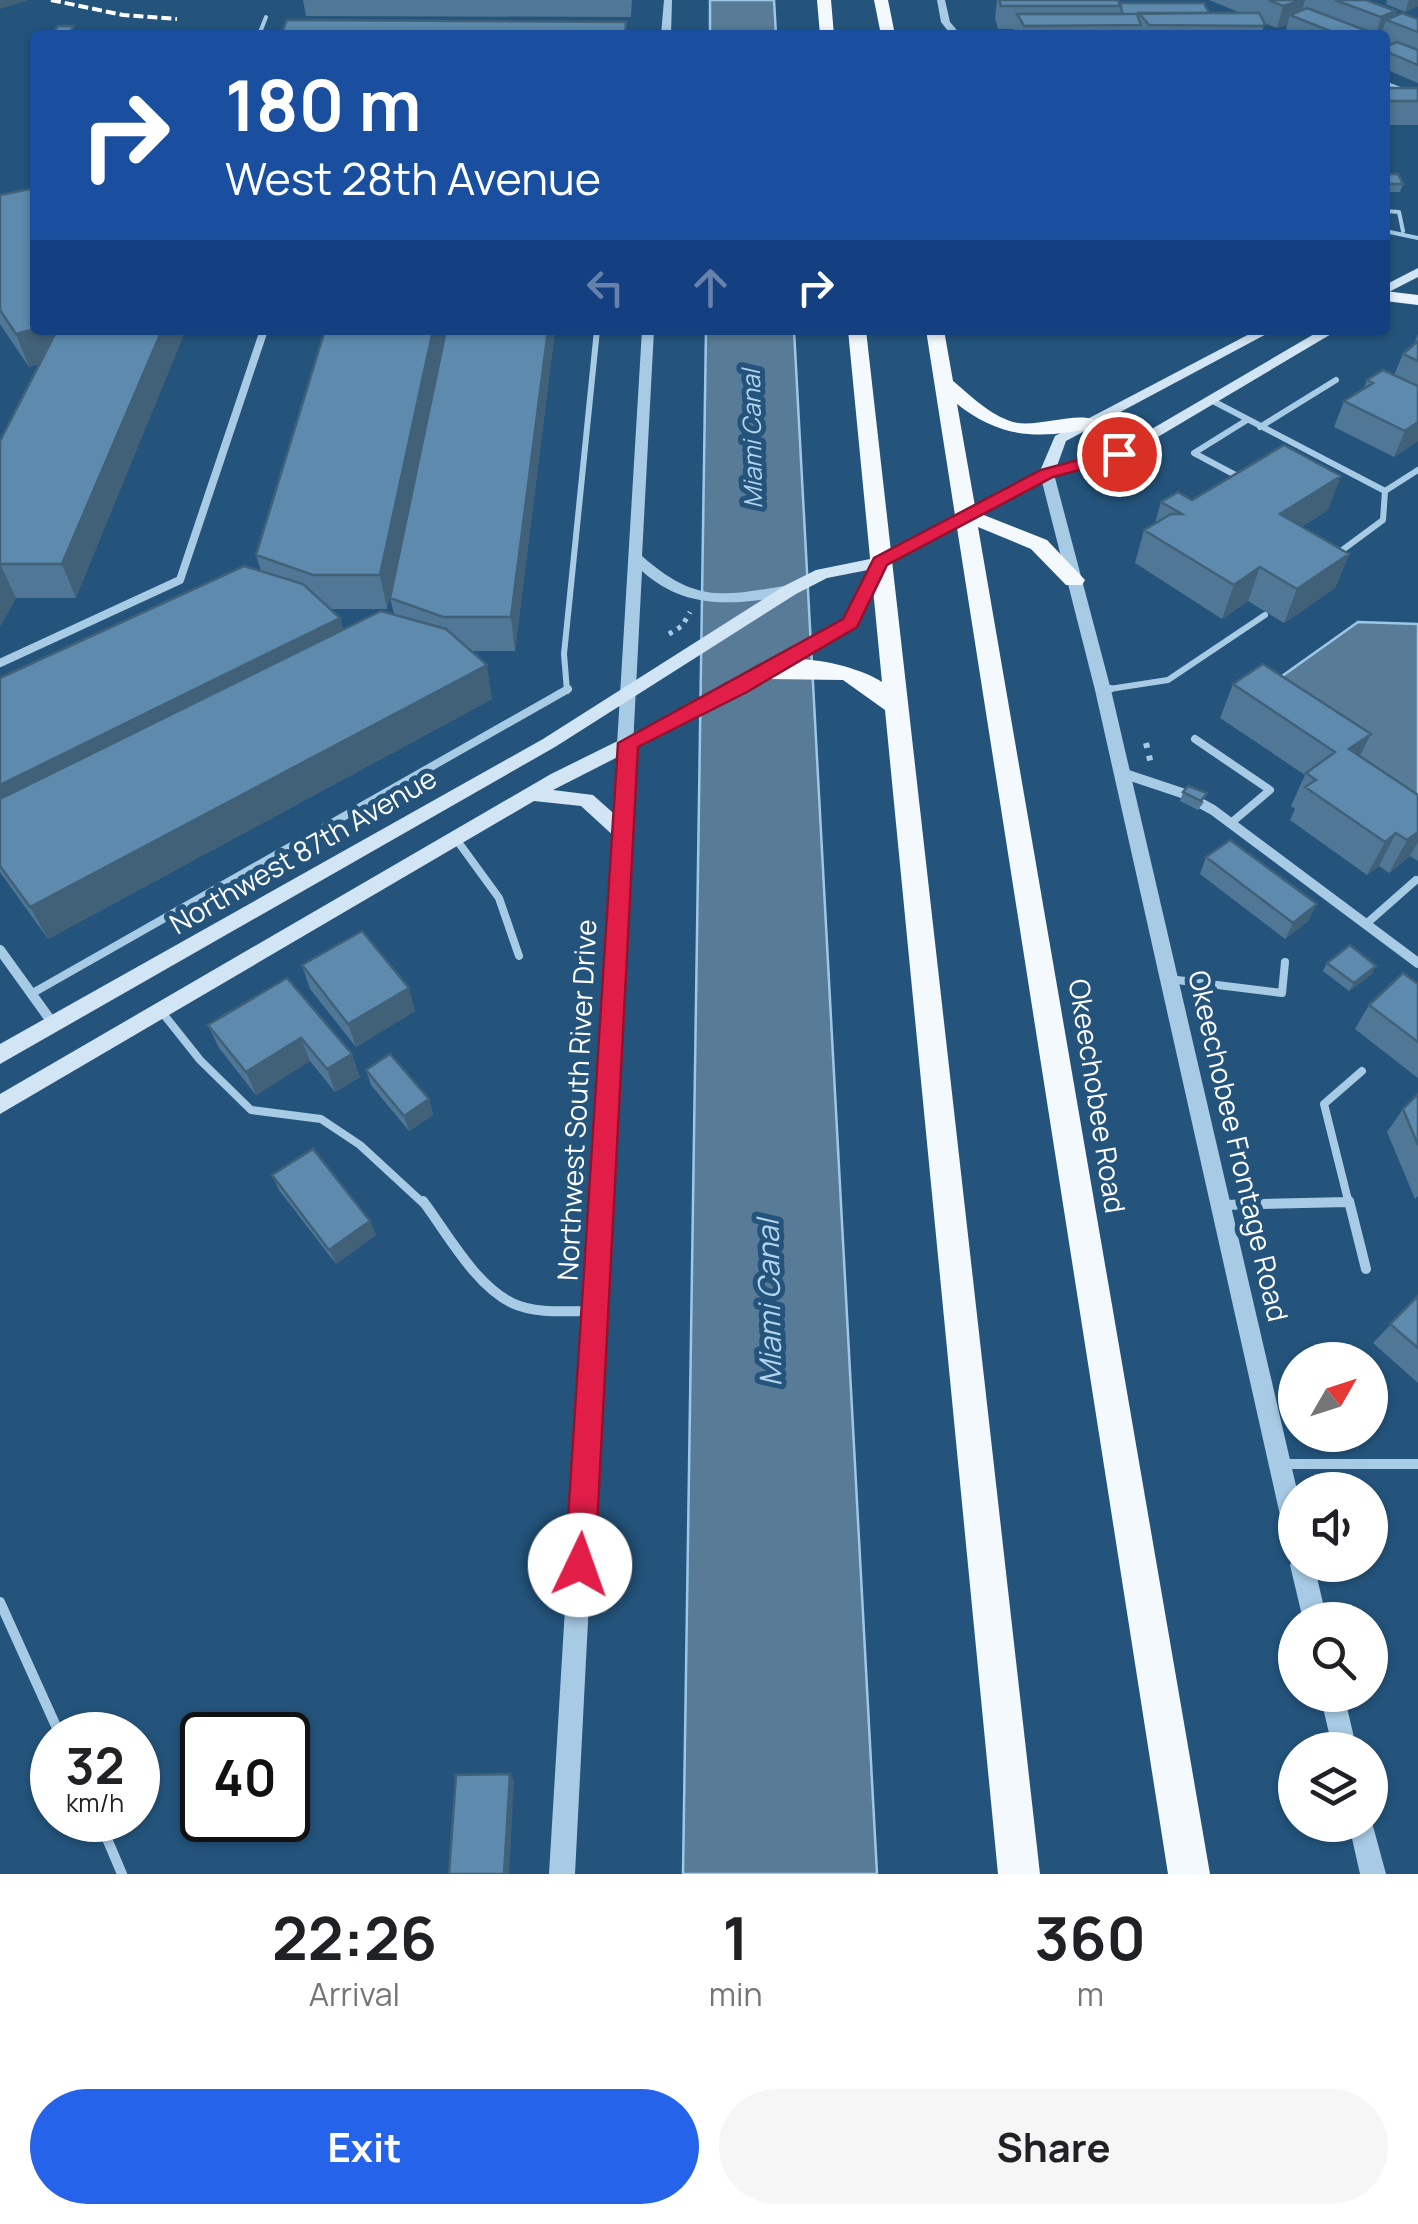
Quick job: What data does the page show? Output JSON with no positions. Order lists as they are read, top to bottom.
{
  "streets": {
    "highway": ["Okeechobee Road"],
    "main road": ["Northwest 87th Avenue"],
    "street": ["Northwest South River Drive", "Okeechobee Frontage Road"]
  },
  "crossings": [
    ["Northwest 87th Avenue", "Okeechobee Road"],
    ["Northwest 87th Avenue", "Northwest South River Drive"],
    ["Northwest 87th Avenue", "Okeechobee Frontage Road"]
  ],
  "water": ["Miami Canal"],
  "north": "top right",
  "page": {
    "turn": ["180 m", "West 28th Avenue"],
    "speed": "32 km/h",
    "limit": "40",
    "eta": [
      "22:26",
      "Arrival",
      "1",
      "min",
      "360",
      "m"
    ],
    "buttons": ["Exit", "Share"]
  }
}
